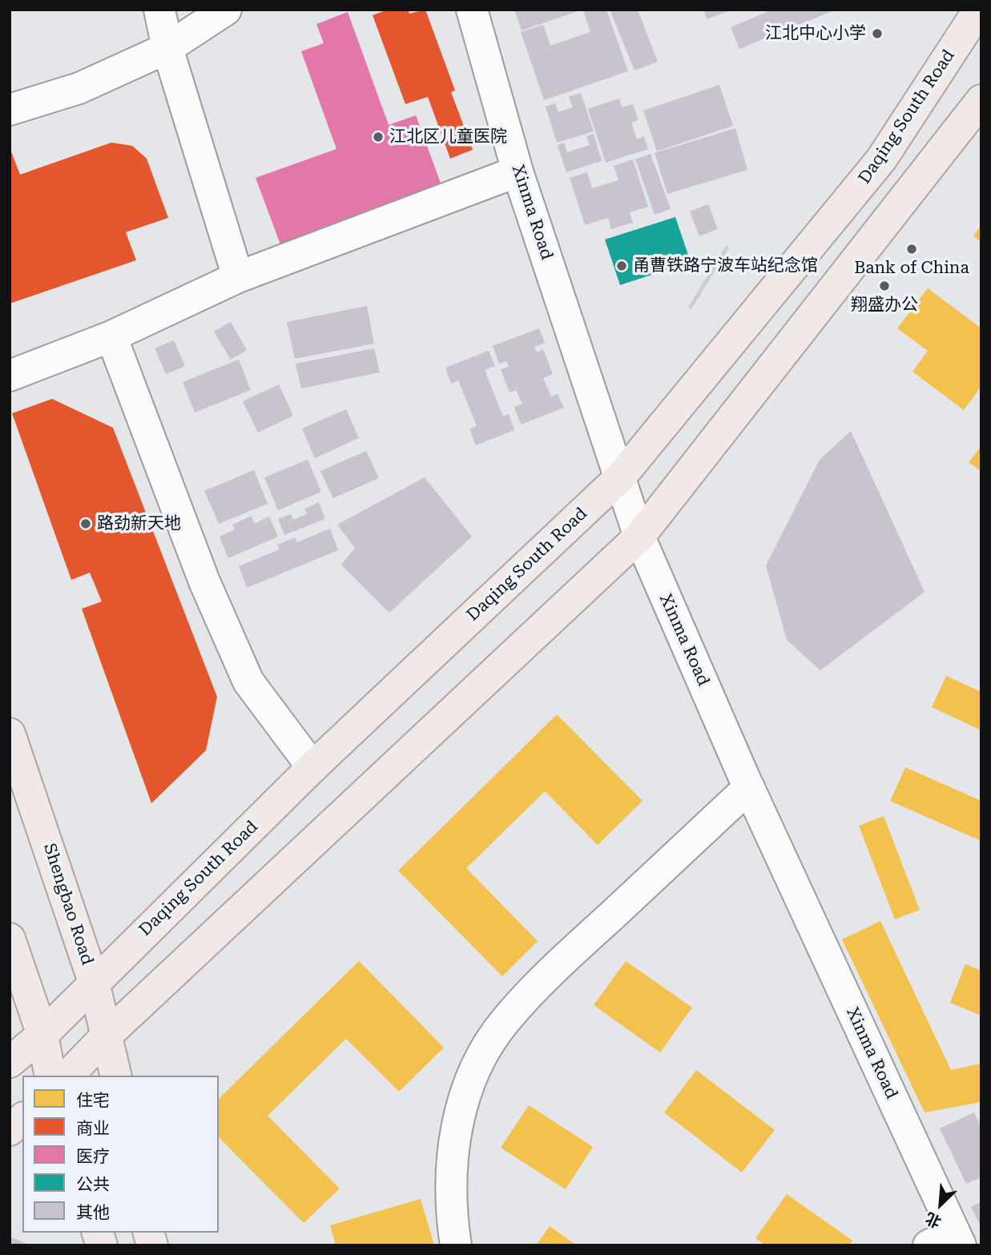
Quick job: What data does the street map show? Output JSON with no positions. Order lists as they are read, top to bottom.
{
  "streets": {
    "main road": ["Daqing South Road", "Shengbao Road"],
    "street": ["Xinma Road"]
  },
  "crossings": [
    ["Daqing South Road", "Xinma Road"],
    ["Daqing South Road", "Shengbao Road"]
  ],
  "places": [
    "江北中心小学",
    "江北区儿童医院",
    "Bank of China",
    "甬曹铁路宁波车站纪念馆",
    "翔盛办公",
    "路劲新天地"
  ],
  "legend": [
    "住宅",
    "商业",
    "医疗",
    "公共",
    "其他"
  ],
  "north": "bottom left"
}
